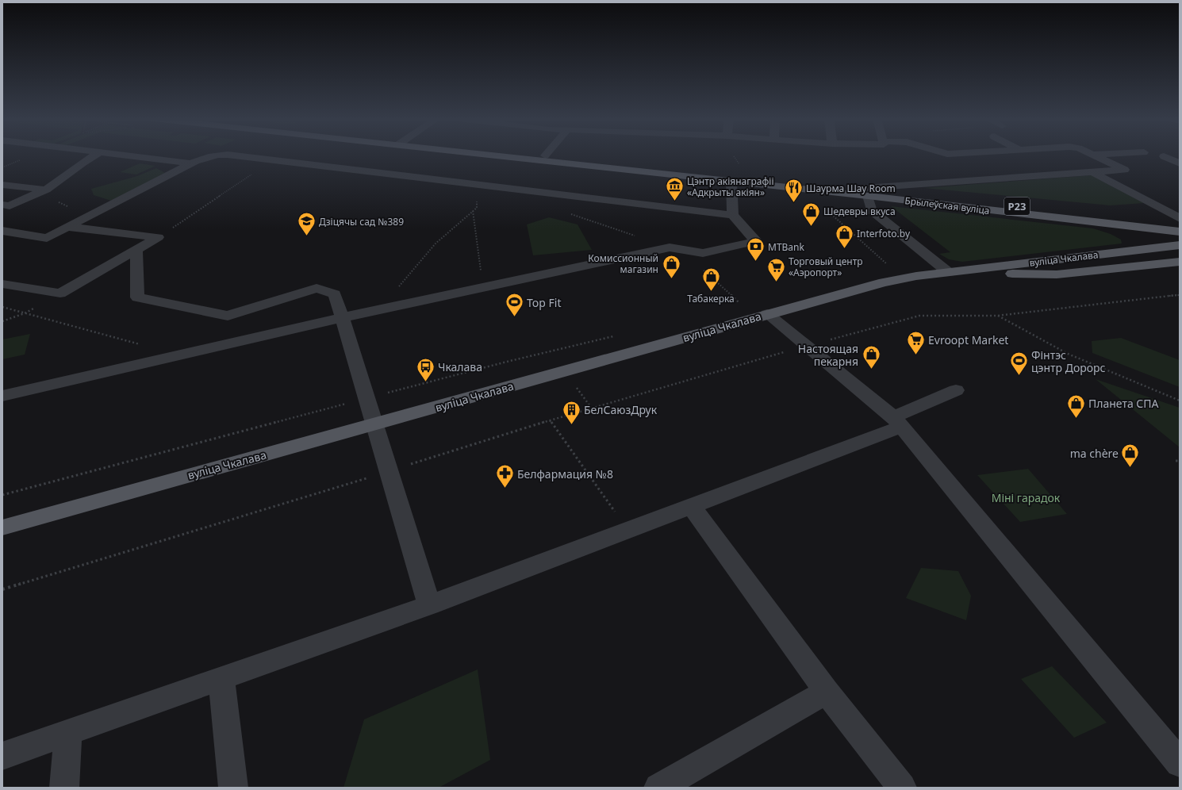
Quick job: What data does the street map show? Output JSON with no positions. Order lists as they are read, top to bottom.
{
  "streets": {
    "main road": ["Брылеўская вуліца", "Р23", "вуліца Чкалава"]
  },
  "parks": ["Міні гарадок"],
  "places": {
    "museum": ["Цэнтр акіянаграфіі «Адкрыты акіян»"],
    "restaurant": ["Шаурма Шау Room"],
    "shop": [
      "Шедевры вкуса",
      "Interfoto.by",
      "Комиссионный магазин",
      "Табакерка",
      "Настоящая пекарня",
      "Планета СПА",
      "ma chère"
    ],
    "school or university": ["Дзіцячы сад №389"],
    "bank": ["MTBank"],
    "supermarket": ["Торговый центр «Аэропорт»", "Evroopt Market"],
    "sports": ["Top Fit", "Фінтэс цэнтр Дорорс"],
    "bus stop": ["Чкалава"],
    "building": ["БелСаюзДрук"],
    "pharmacy": ["Белфармация №8"]
  }
}
